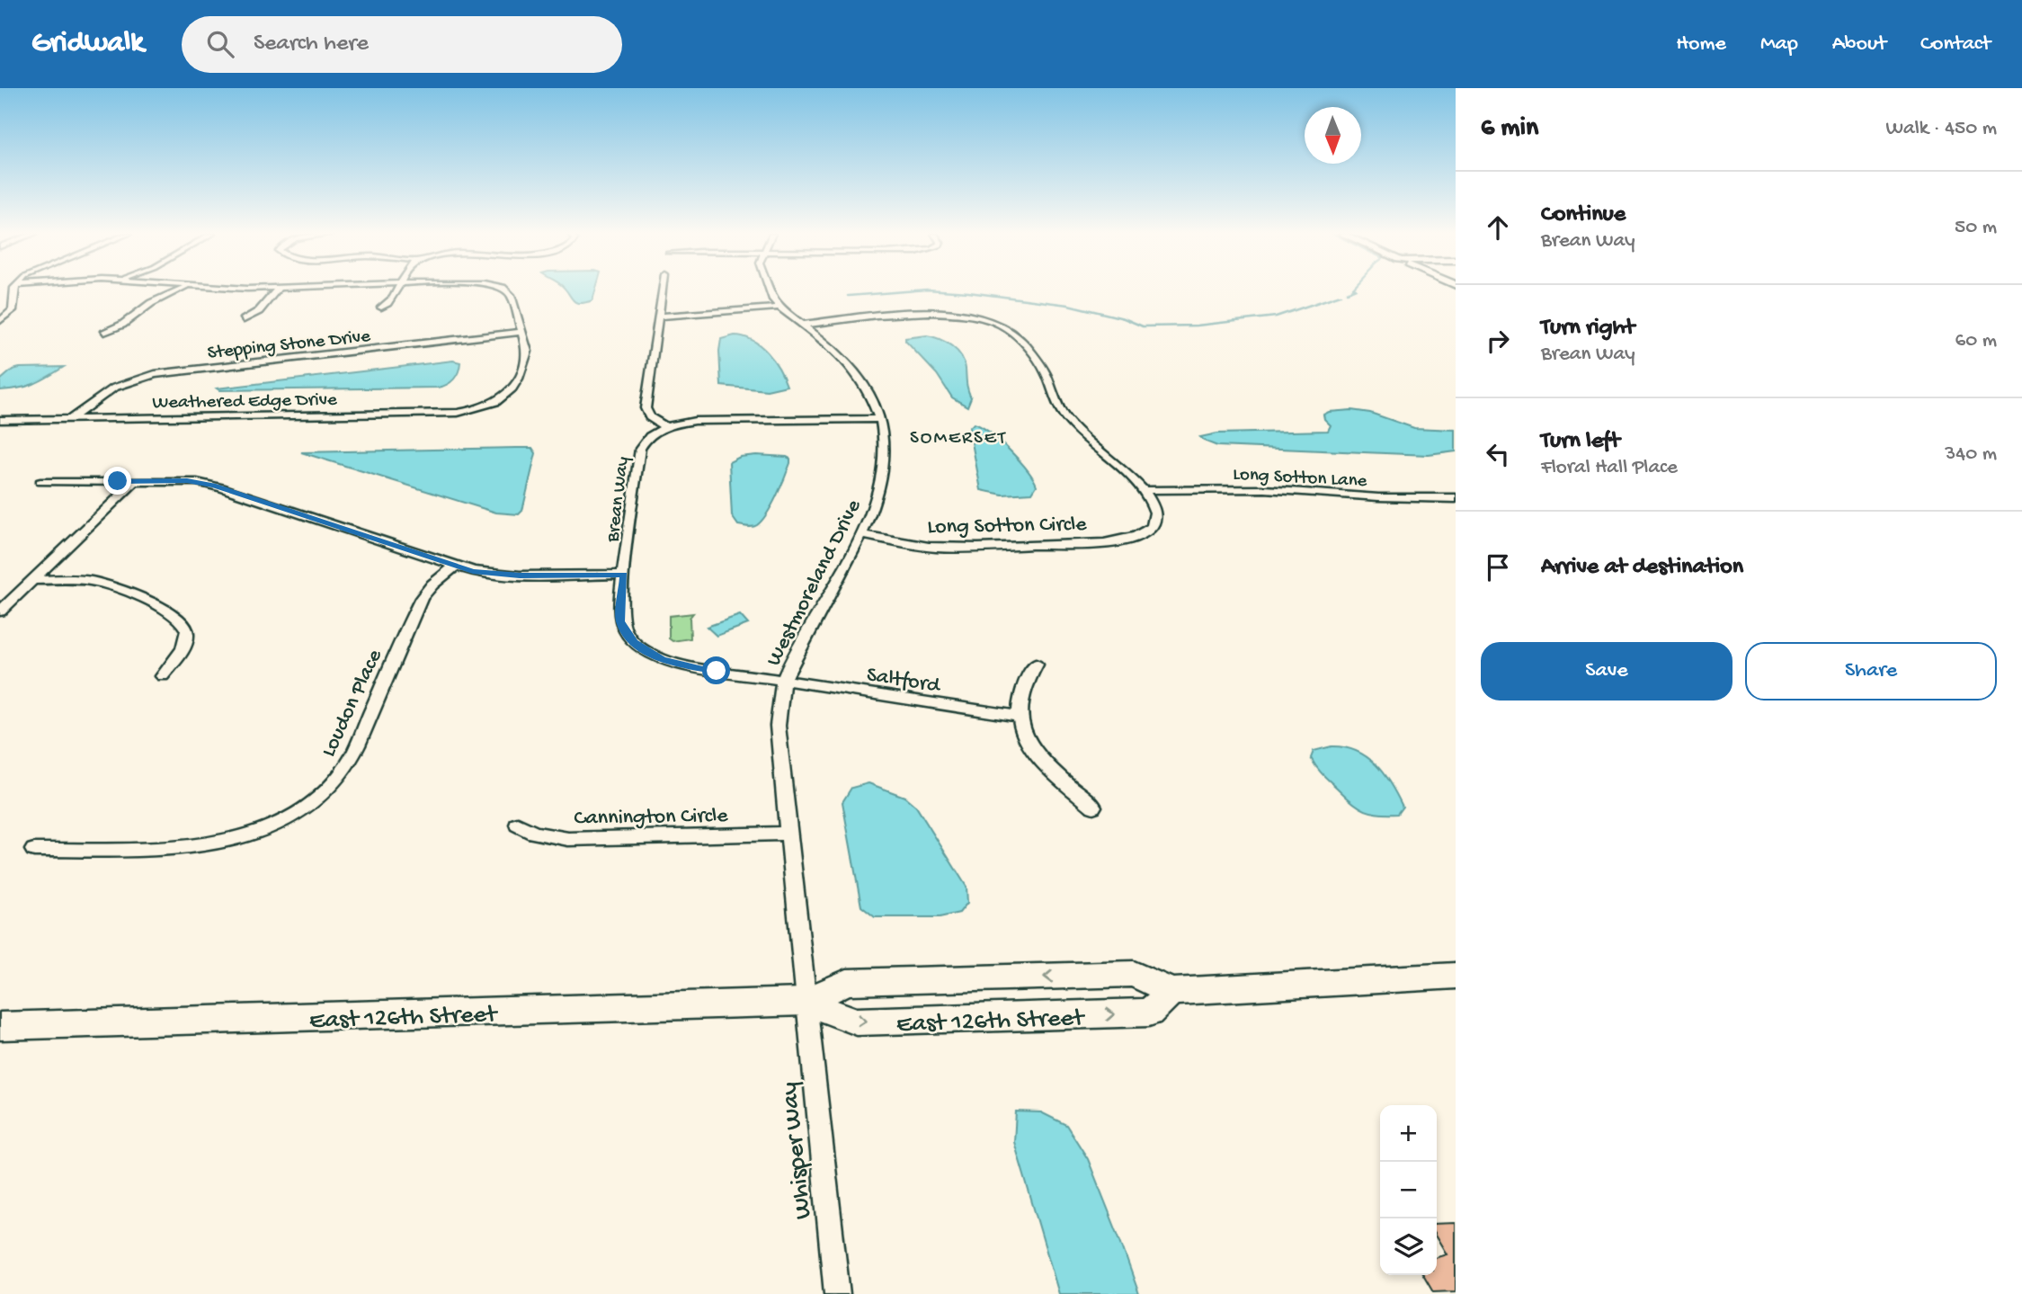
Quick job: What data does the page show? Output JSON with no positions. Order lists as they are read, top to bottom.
{
  "streets": {
    "main road": ["East 126th Street"],
    "street": [
      "Stepping Stone Drive",
      "Weathered Edge Drive",
      "Long Sotton Lane",
      "Brean Way",
      "Long Sotton Circle",
      "Westmoreland Drive",
      "Saltford",
      "Loudon Place",
      "Cannington Circle",
      "Whisper Way"
    ]
  },
  "crossings": [
    ["Stepping Stone Drive", "Weathered Edge Drive"],
    ["Long Sotton Lane", "Long Sotton Circle"],
    ["Brean Way", "Westmoreland Drive"],
    ["Brean Way", "Saltford"],
    ["Long Sotton Circle", "Westmoreland Drive"],
    ["Westmoreland Drive", "Saltford"],
    ["Westmoreland Drive", "Cannington Circle"],
    ["Westmoreland Drive", "East 126th Street"],
    ["Westmoreland Drive", "Whisper Way"],
    ["East 126th Street", "Whisper Way"]
  ],
  "districts": ["SOMERSET"],
  "north": "bottom",
  "page": {
    "header": "Gridwalk",
    "search": "Search here",
    "nav": [
      "Home",
      "Map",
      "About",
      "Contact"
    ],
    "heading": ["6 min", "Walk · 450 m"],
    "list": [
      ["Continue", "Brean Way", "50 m"],
      ["Turn right", "Brean Way", "60 m"],
      ["Turn left", "Floral Hall Place", "340 m"],
      "Arrive at destination"
    ],
    "buttons": ["Save", "Share"],
    "map_buttons": ["+", "−"]
  }
}
